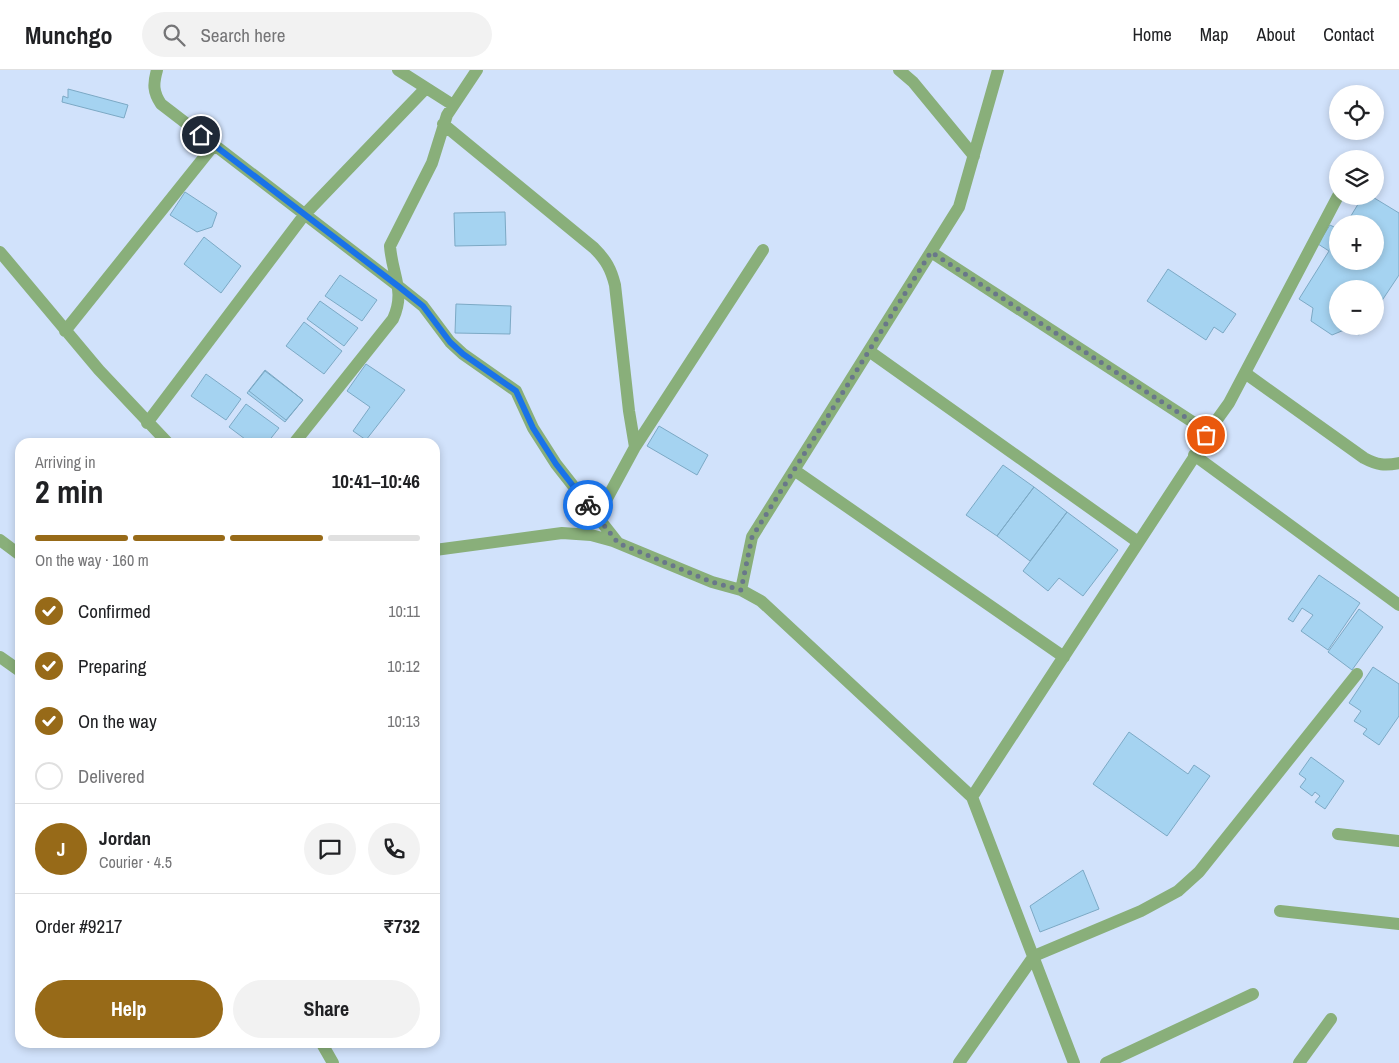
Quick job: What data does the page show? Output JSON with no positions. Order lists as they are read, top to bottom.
{
  "page": {
    "header": "Munchgo",
    "search": "Search here",
    "nav": [
      "Home",
      "Map",
      "About",
      "Contact"
    ],
    "map_buttons": ["+", "−"],
    "heading": ["2 min", "Arriving in", "10:41–10:46"],
    "panel": [
      "Jordan",
      "Courier · 4.5",
      "Order #9217",
      "₹732"
    ],
    "bar": "On the way · 160 m",
    "list": [
      ["Confirmed", "10:11"],
      ["Preparing", "10:12"],
      ["On the way", "10:13"],
      "Delivered"
    ],
    "round": "J",
    "buttons": ["Help", "Share"]
  }
}
